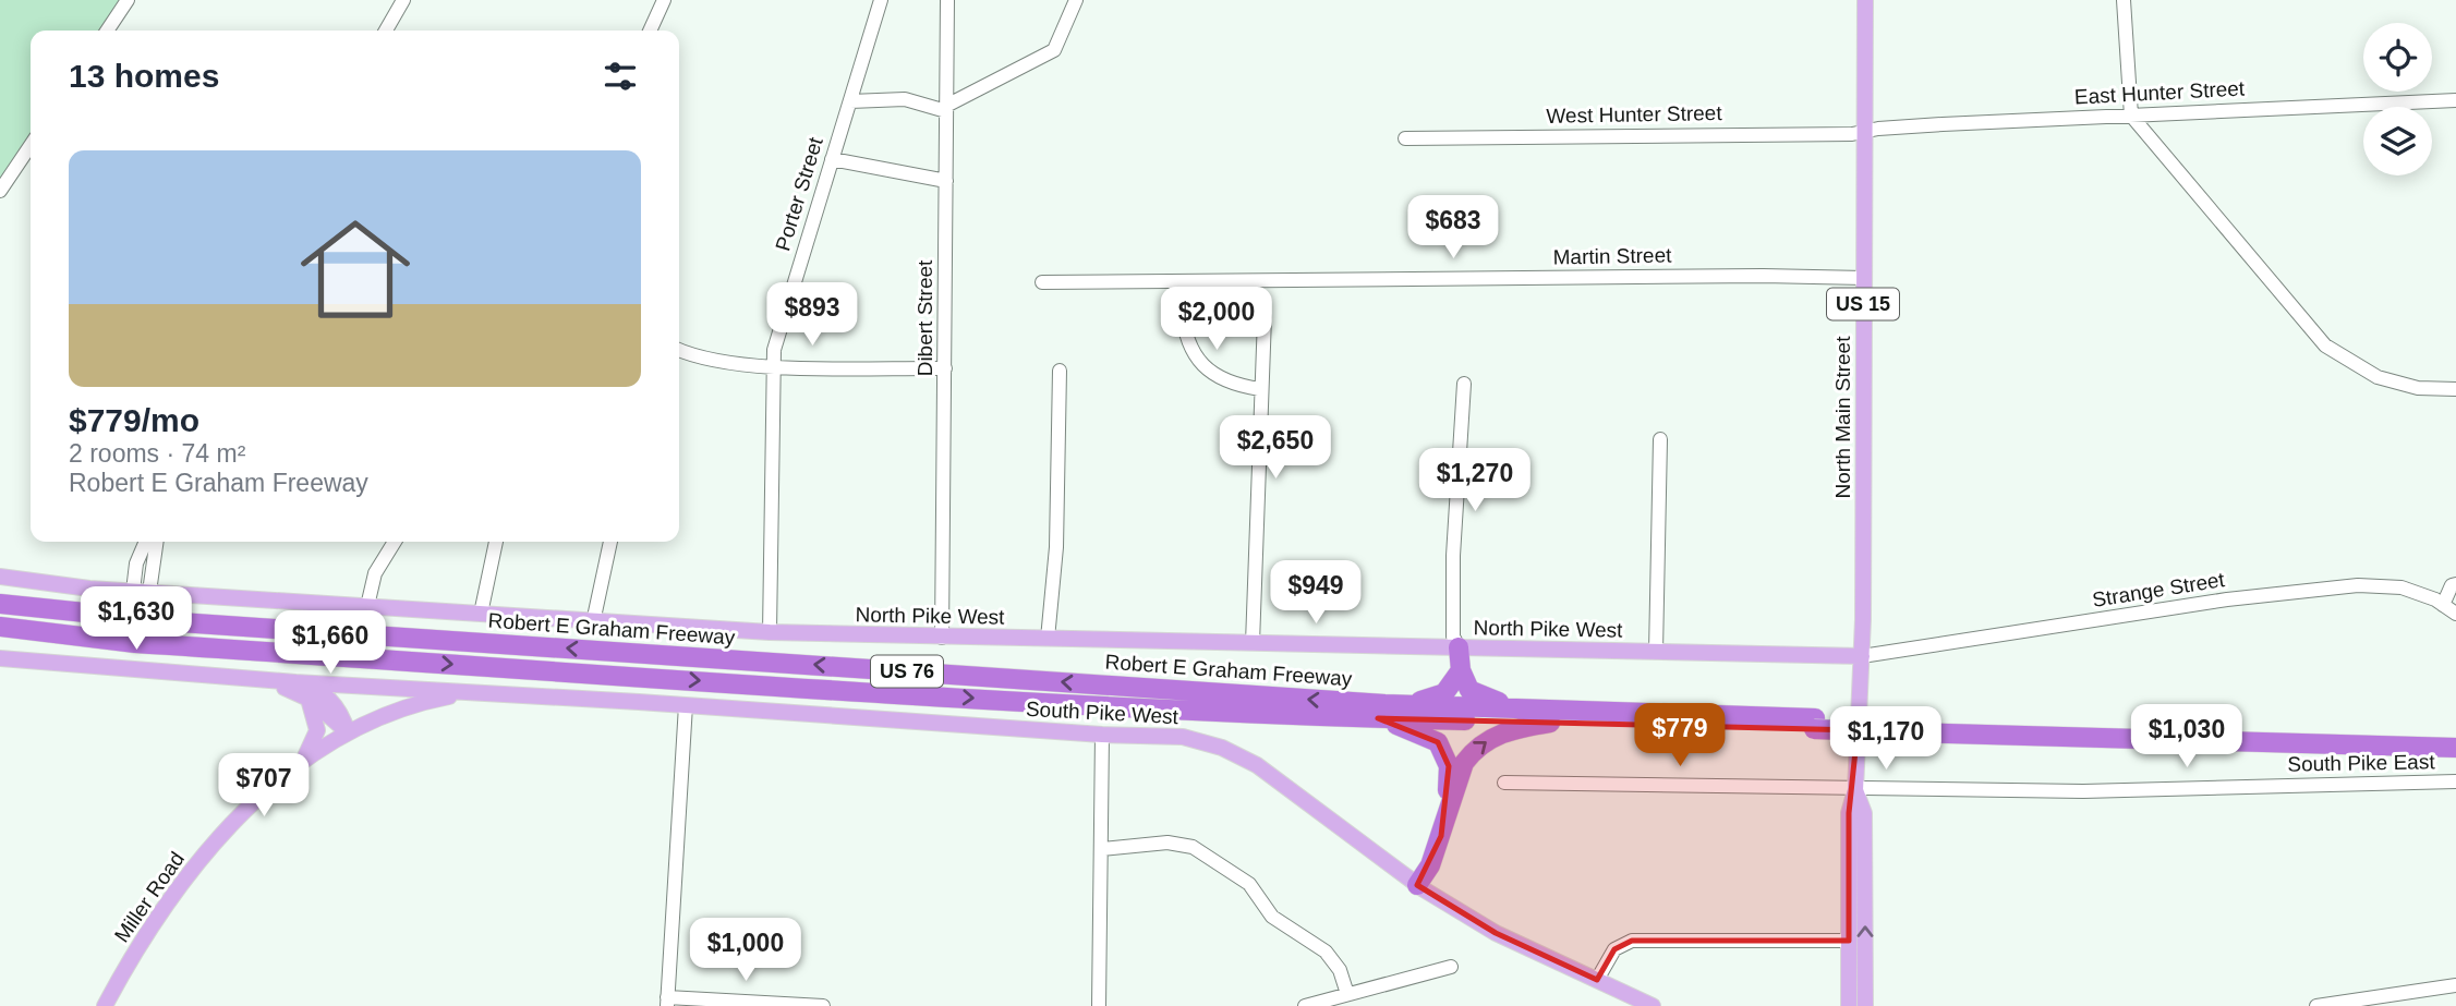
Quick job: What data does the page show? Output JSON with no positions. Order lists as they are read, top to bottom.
{
  "streets": {
    "highway": ["Robert E Graham Freeway", "US 76"],
    "main road": [
      "US 15",
      "North Main Street",
      "North Pike West",
      "South Pike West",
      "Miller Road"
    ],
    "street": [
      "East Hunter Street",
      "West Hunter Street",
      "Porter Street",
      "Martin Street",
      "Dibert Street",
      "Strange Street",
      "South Pike East"
    ]
  },
  "crossings": [
    ["East Hunter Street", "West Hunter Street"],
    ["East Hunter Street", "North Main Street"],
    ["West Hunter Street", "North Main Street"],
    ["Porter Street", "North Pike West"],
    ["Martin Street", "North Main Street"],
    ["Dibert Street", "North Pike West"],
    ["North Main Street", "Strange Street"],
    ["North Main Street", "North Pike West"],
    ["North Main Street", "South Pike East"],
    ["Strange Street", "North Pike West"],
    ["South Pike West", "Miller Road"]
  ],
  "page": {
    "heading": "13 homes",
    "list": [
      {
        "name": "$779/mo",
        "note": "2 rooms · 74 m² · Robert E Graham Freeway"
      }
    ],
    "price": [
      "$683",
      "$893",
      "$2,000",
      "$2,650",
      "$1,270",
      "$949",
      "$1,630",
      "$1,660",
      "$779",
      "$1,030",
      "$1,170",
      "$707",
      "$1,000"
    ]
  }
}
